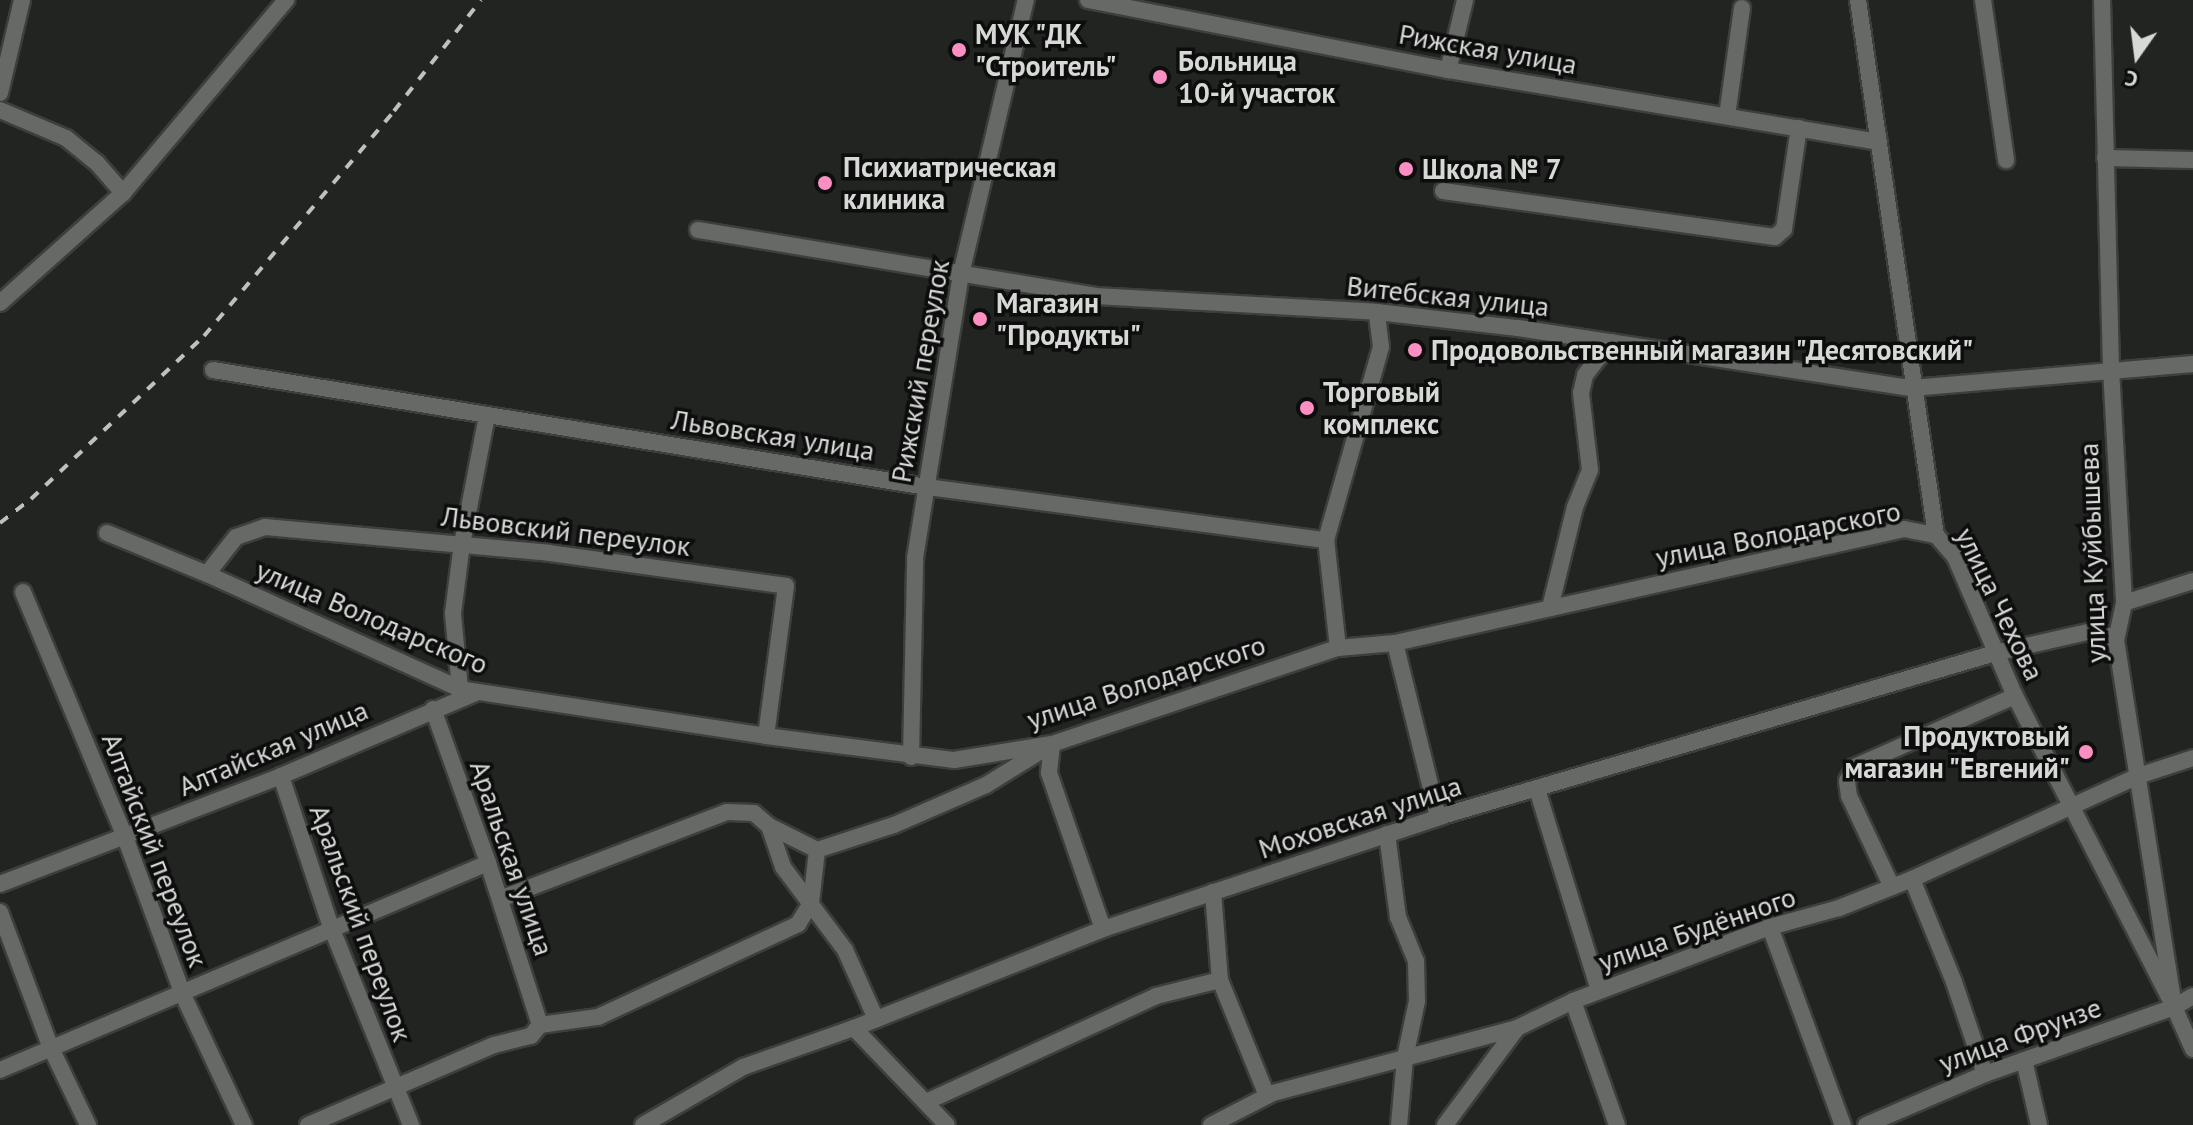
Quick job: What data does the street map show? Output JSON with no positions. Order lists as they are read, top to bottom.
{
  "streets": {
    "street": [
      "Рижская улица",
      "Витебская улица",
      "Рижский переулок",
      "Львовская улица",
      "Львовский переулок",
      "улица Володарского",
      "улица Куйбышева",
      "улица Чехова",
      "Алтайская улица",
      "Моховская улица",
      "Алтайский переулок",
      "Аральская улица",
      "Аральский переулок",
      "улица Будённого",
      "улица Фрунзе"
    ]
  },
  "crossings": [
    ["Рижская улица", "улица Чехова"],
    ["Витебская улица", "Рижский переулок"],
    ["Витебская улица", "улица Куйбышева"],
    ["Витебская улица", "улица Чехова"],
    ["Рижский переулок", "Львовская улица"],
    ["Рижский переулок", "улица Володарского"],
    ["Львовский переулок", "улица Володарского"],
    ["улица Володарского", "улица Чехова"],
    ["улица Володарского", "Алтайская улица"],
    ["улица Куйбышева", "улица Чехова"],
    ["улица Куйбышева", "Моховская улица"],
    ["улица Куйбышева", "улица Будённого"],
    ["улица Куйбышева", "улица Фрунзе"],
    ["улица Чехова", "Моховская улица"],
    ["улица Чехова", "улица Будённого"],
    ["улица Чехова", "улица Фрунзе"],
    ["Алтайская улица", "Алтайский переулок"],
    ["Алтайская улица", "Аральская улица"],
    ["Алтайская улица", "Аральский переулок"]
  ],
  "places": [
    "МУК \"ДК \"Строитель\"",
    "Больница 10-й участок",
    "Школа № 7",
    "Психиатрическая клиника",
    "Магазин \"Продукты\"",
    "Продовольственный магазин \"Деcятовский\"",
    "Торговый комплекс",
    "Продуктовый магазин \"Евгений\""
  ],
  "north": "bottom"
}
